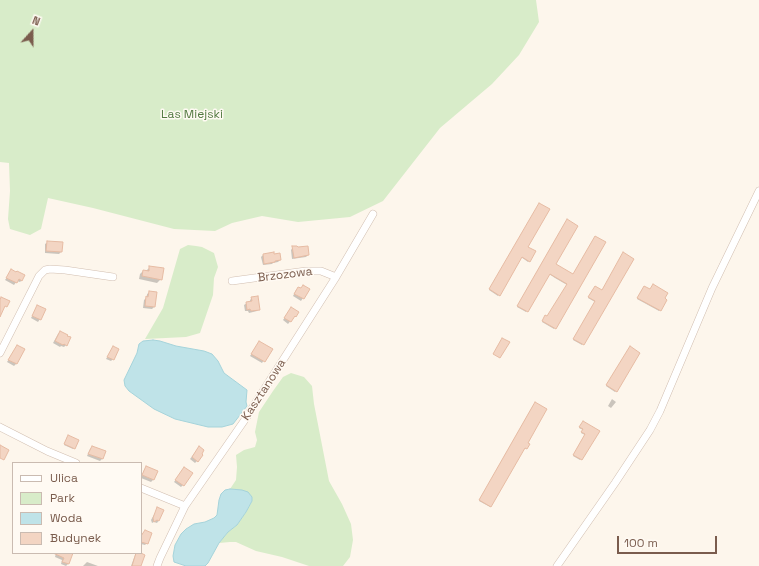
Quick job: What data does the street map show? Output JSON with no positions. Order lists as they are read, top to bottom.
{
  "streets": {
    "street": ["Brzozowa", "Kasztanowa"]
  },
  "crossings": [
    ["Brzozowa", "Kasztanowa"]
  ],
  "parks": ["Las Miejski"],
  "legend": [
    "Ulica",
    "Park",
    "Woda",
    "Budynek"
  ],
  "scale_bar": "100 m",
  "north": "top"
}
